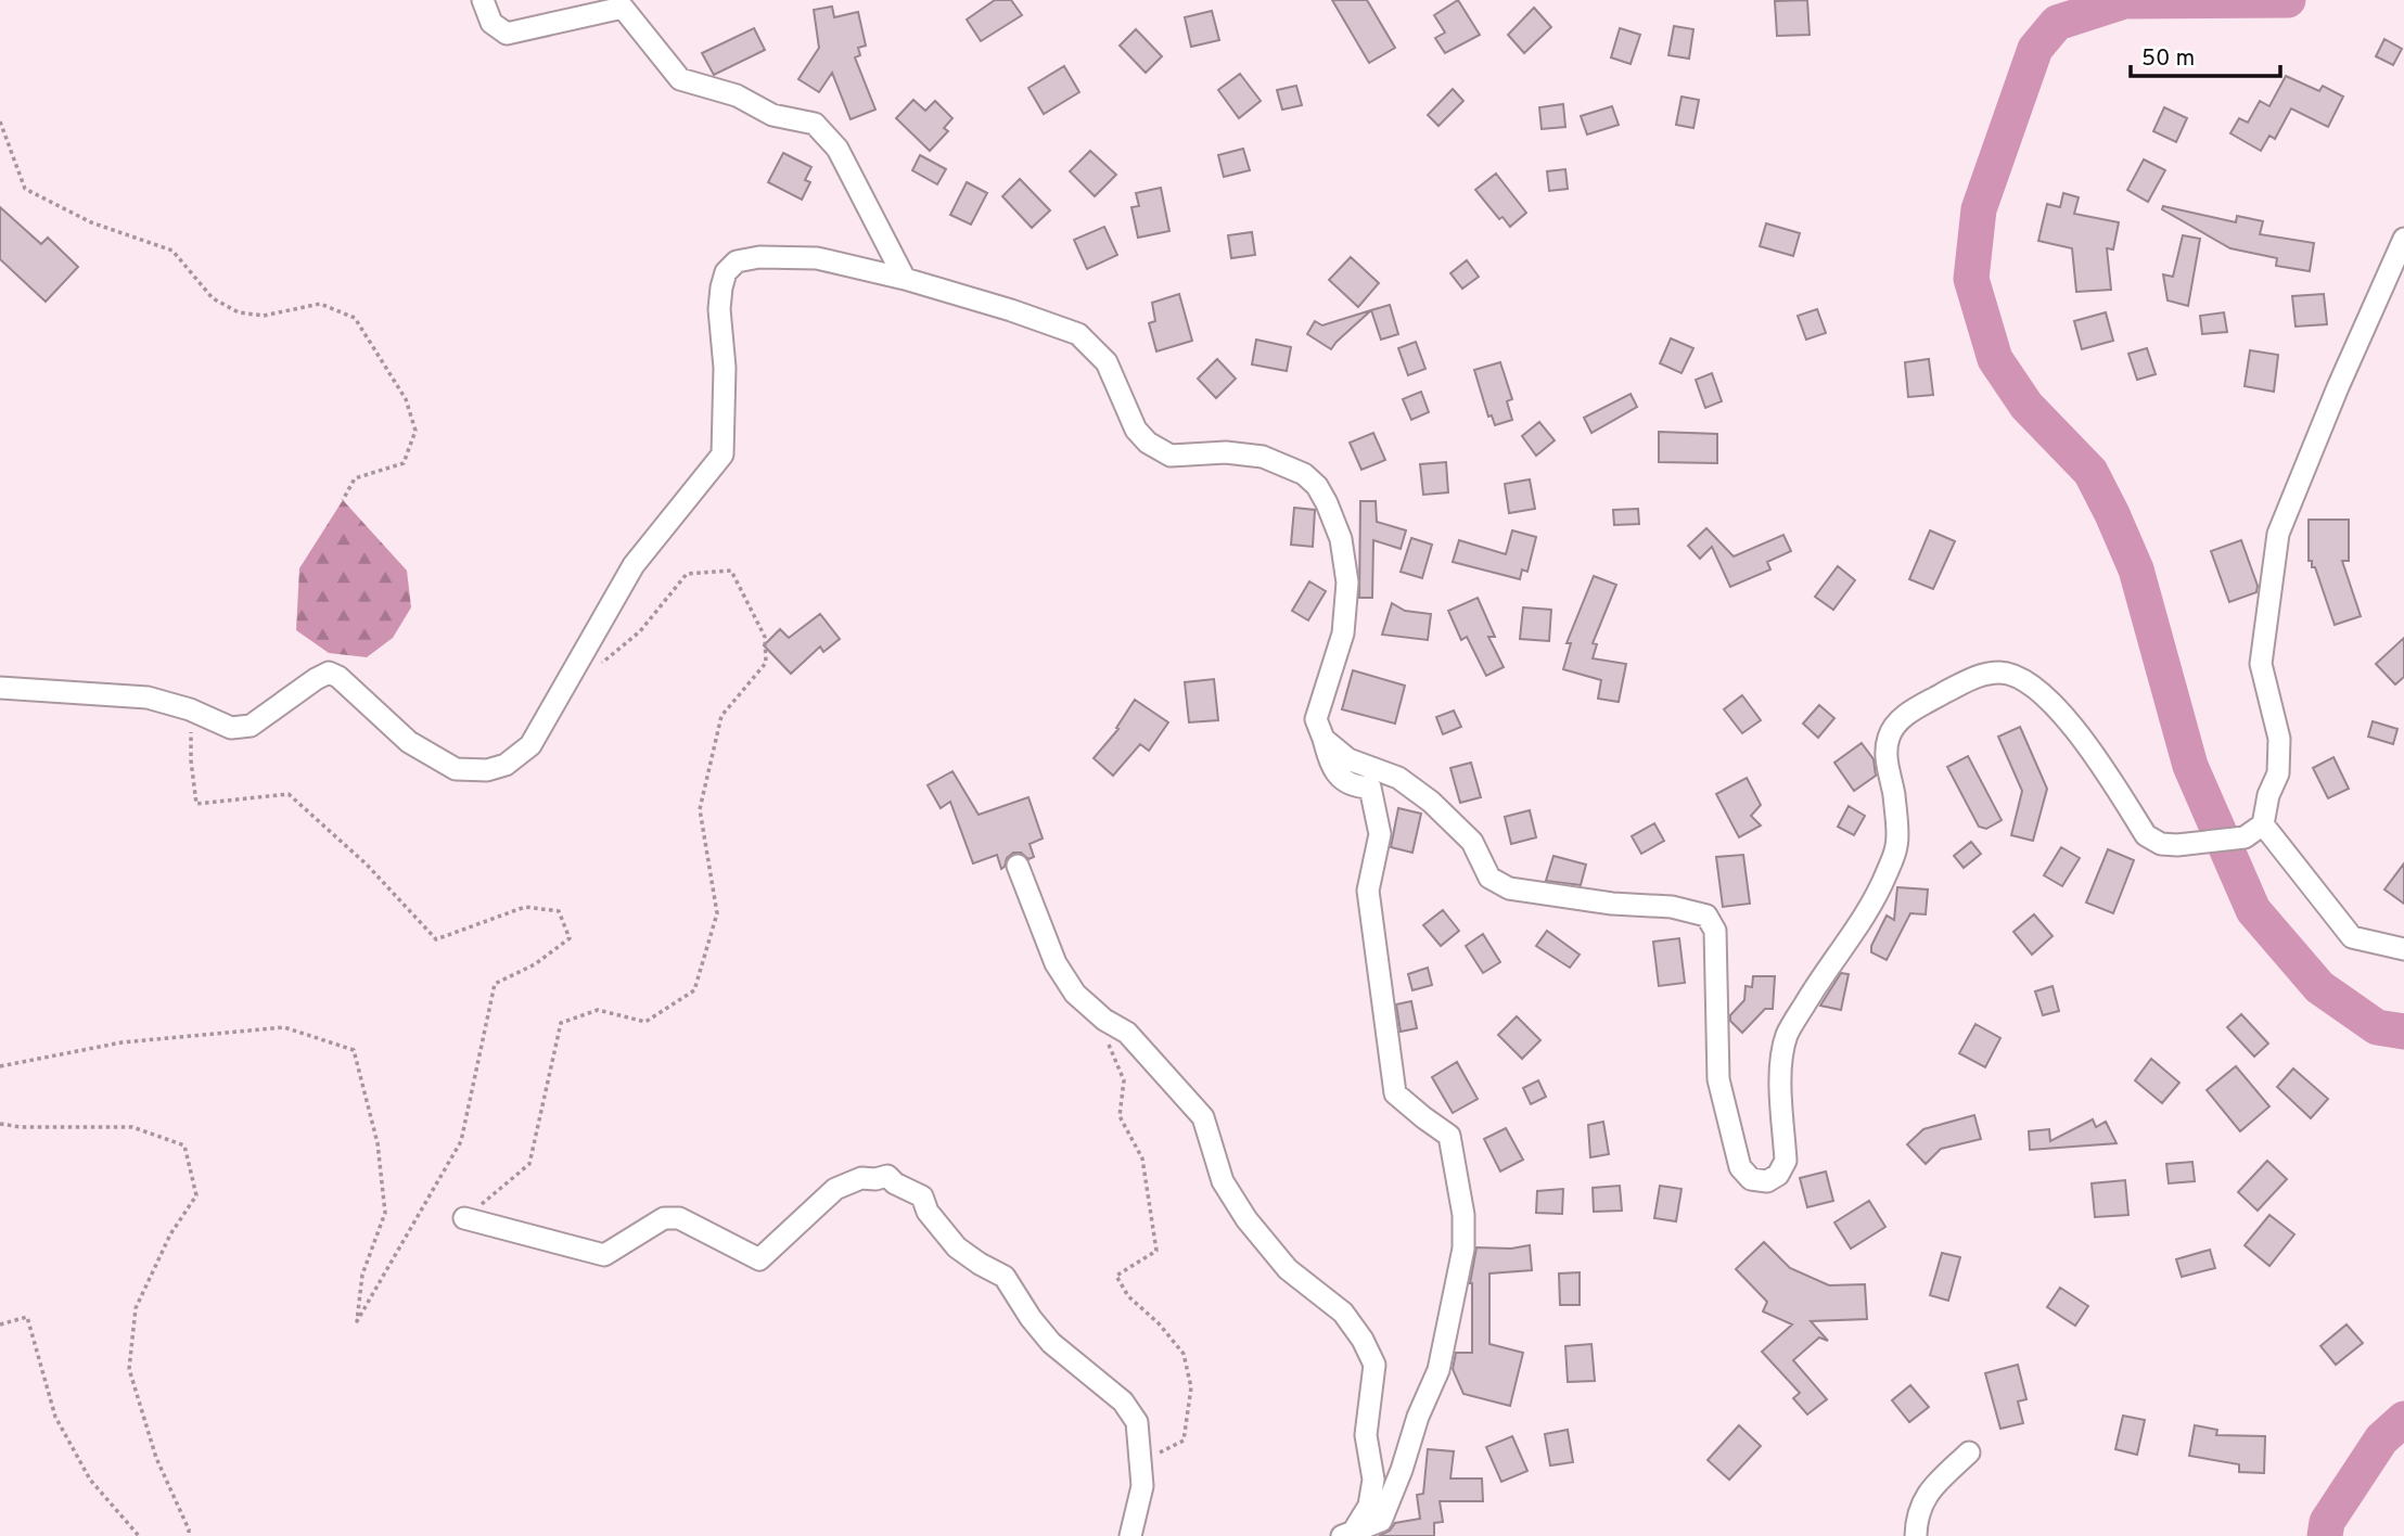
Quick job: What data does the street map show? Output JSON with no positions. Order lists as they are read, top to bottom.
{
  "scale_bar": "50 m"
}
